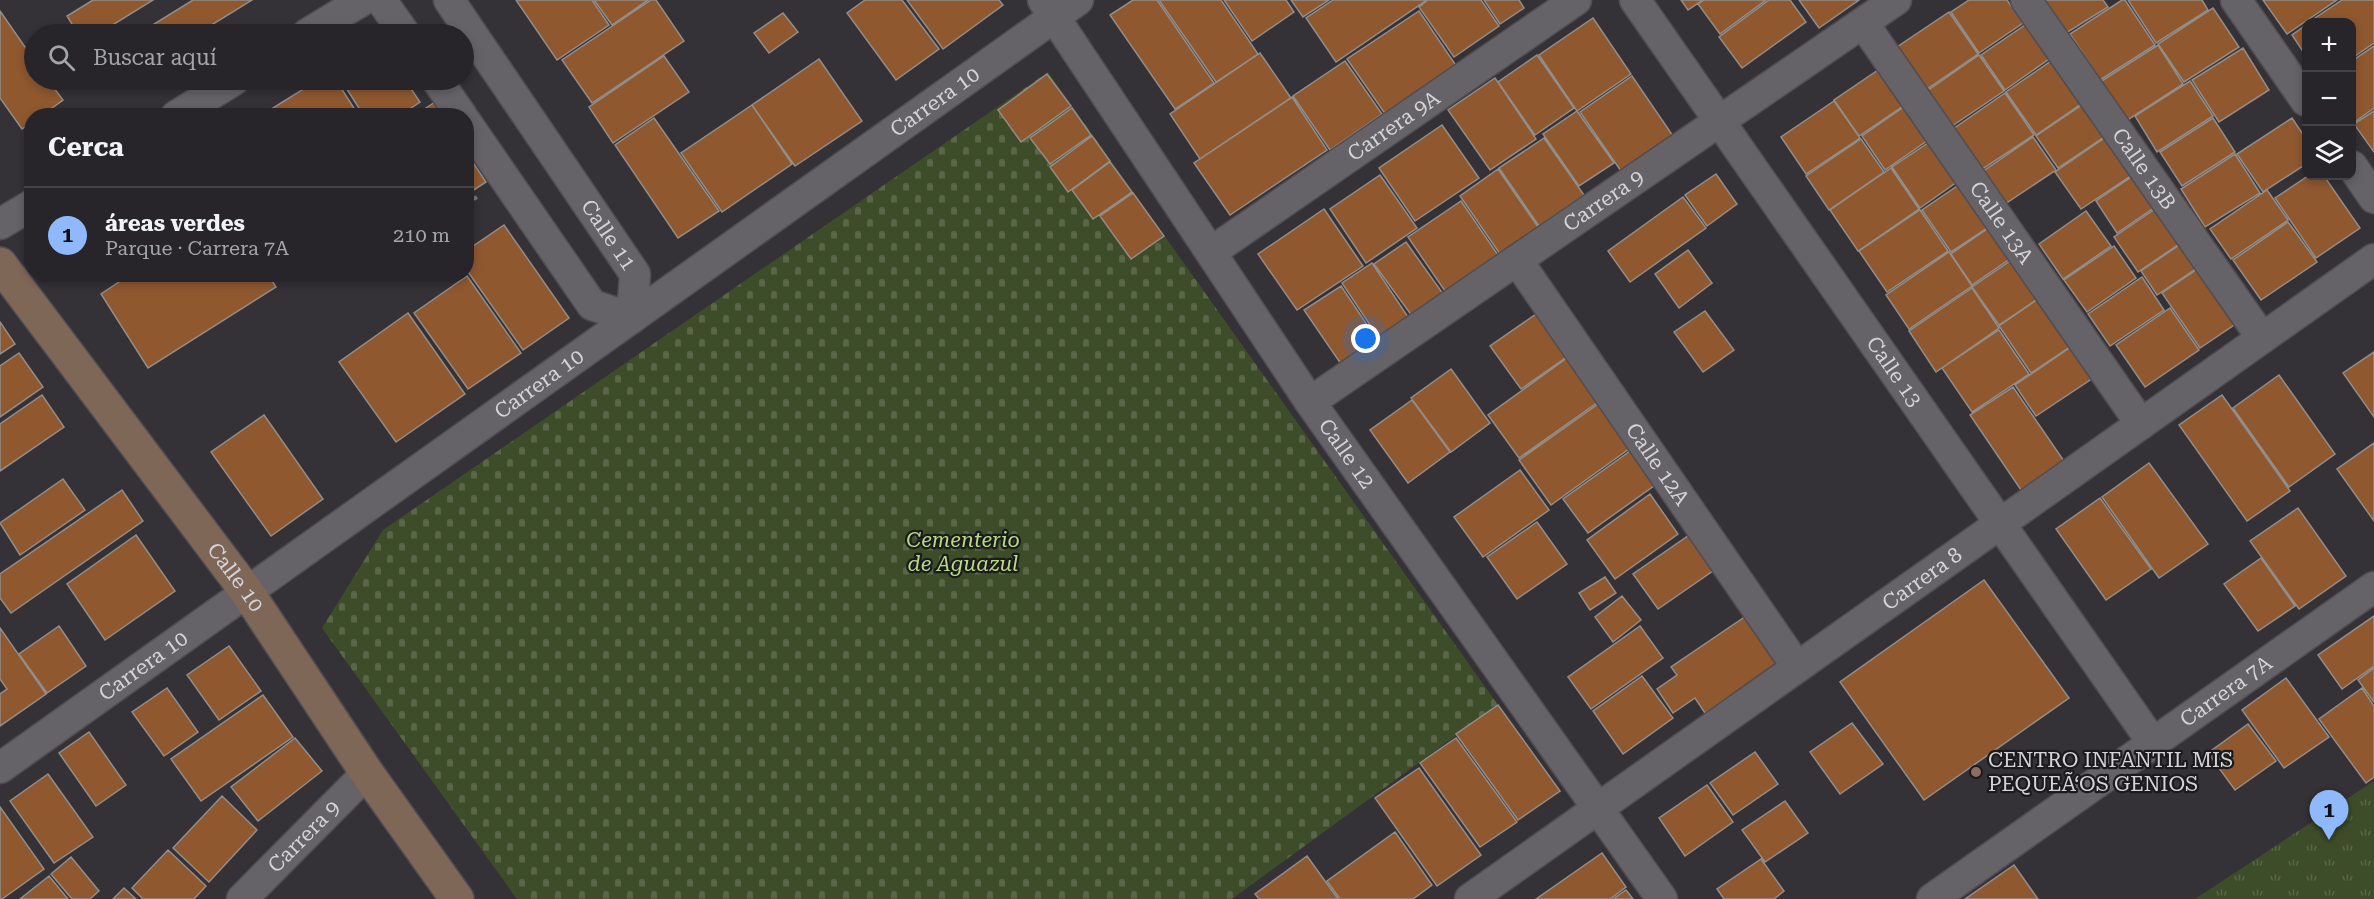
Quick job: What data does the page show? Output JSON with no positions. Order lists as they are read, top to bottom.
{
  "streets": {
    "street": [
      "Carrera 10",
      "Carrera 9A",
      "Calle 13B",
      "Carrera 9",
      "Calle 13A",
      "Calle 11",
      "Calle 13",
      "Calle 12",
      "Calle 12A",
      "Calle 10",
      "Carrera 8",
      "Carrera 7A"
    ]
  },
  "crossings": [
    ["Carrera 10", "Calle 11"],
    ["Carrera 10", "Calle 12"],
    ["Carrera 10", "Calle 10"],
    ["Carrera 9A", "Calle 12"],
    ["Calle 13B", "Carrera 8"],
    ["Carrera 9", "Calle 13A"],
    ["Carrera 9", "Calle 13"],
    ["Carrera 9", "Calle 12"],
    ["Carrera 9", "Calle 12A"],
    ["Carrera 9", "Calle 10"],
    ["Calle 13A", "Carrera 8"],
    ["Calle 13", "Carrera 8"],
    ["Calle 13", "Carrera 7A"],
    ["Calle 12", "Carrera 8"],
    ["Calle 12A", "Carrera 8"]
  ],
  "parks": ["Cementerio de Aguazul"],
  "places": ["CENTRO INFANTIL MIS PEQUEÃ‘OS GENIOS"],
  "page": {
    "map_buttons": ["+", "−"],
    "search": "Buscar aquí",
    "heading": "Cerca",
    "list": [
      {
        "mark": "1",
        "name": "áreas verdes",
        "note": "Parque · Carrera 7A",
        "value": "210 m"
      }
    ],
    "pins": "1"
  }
}
